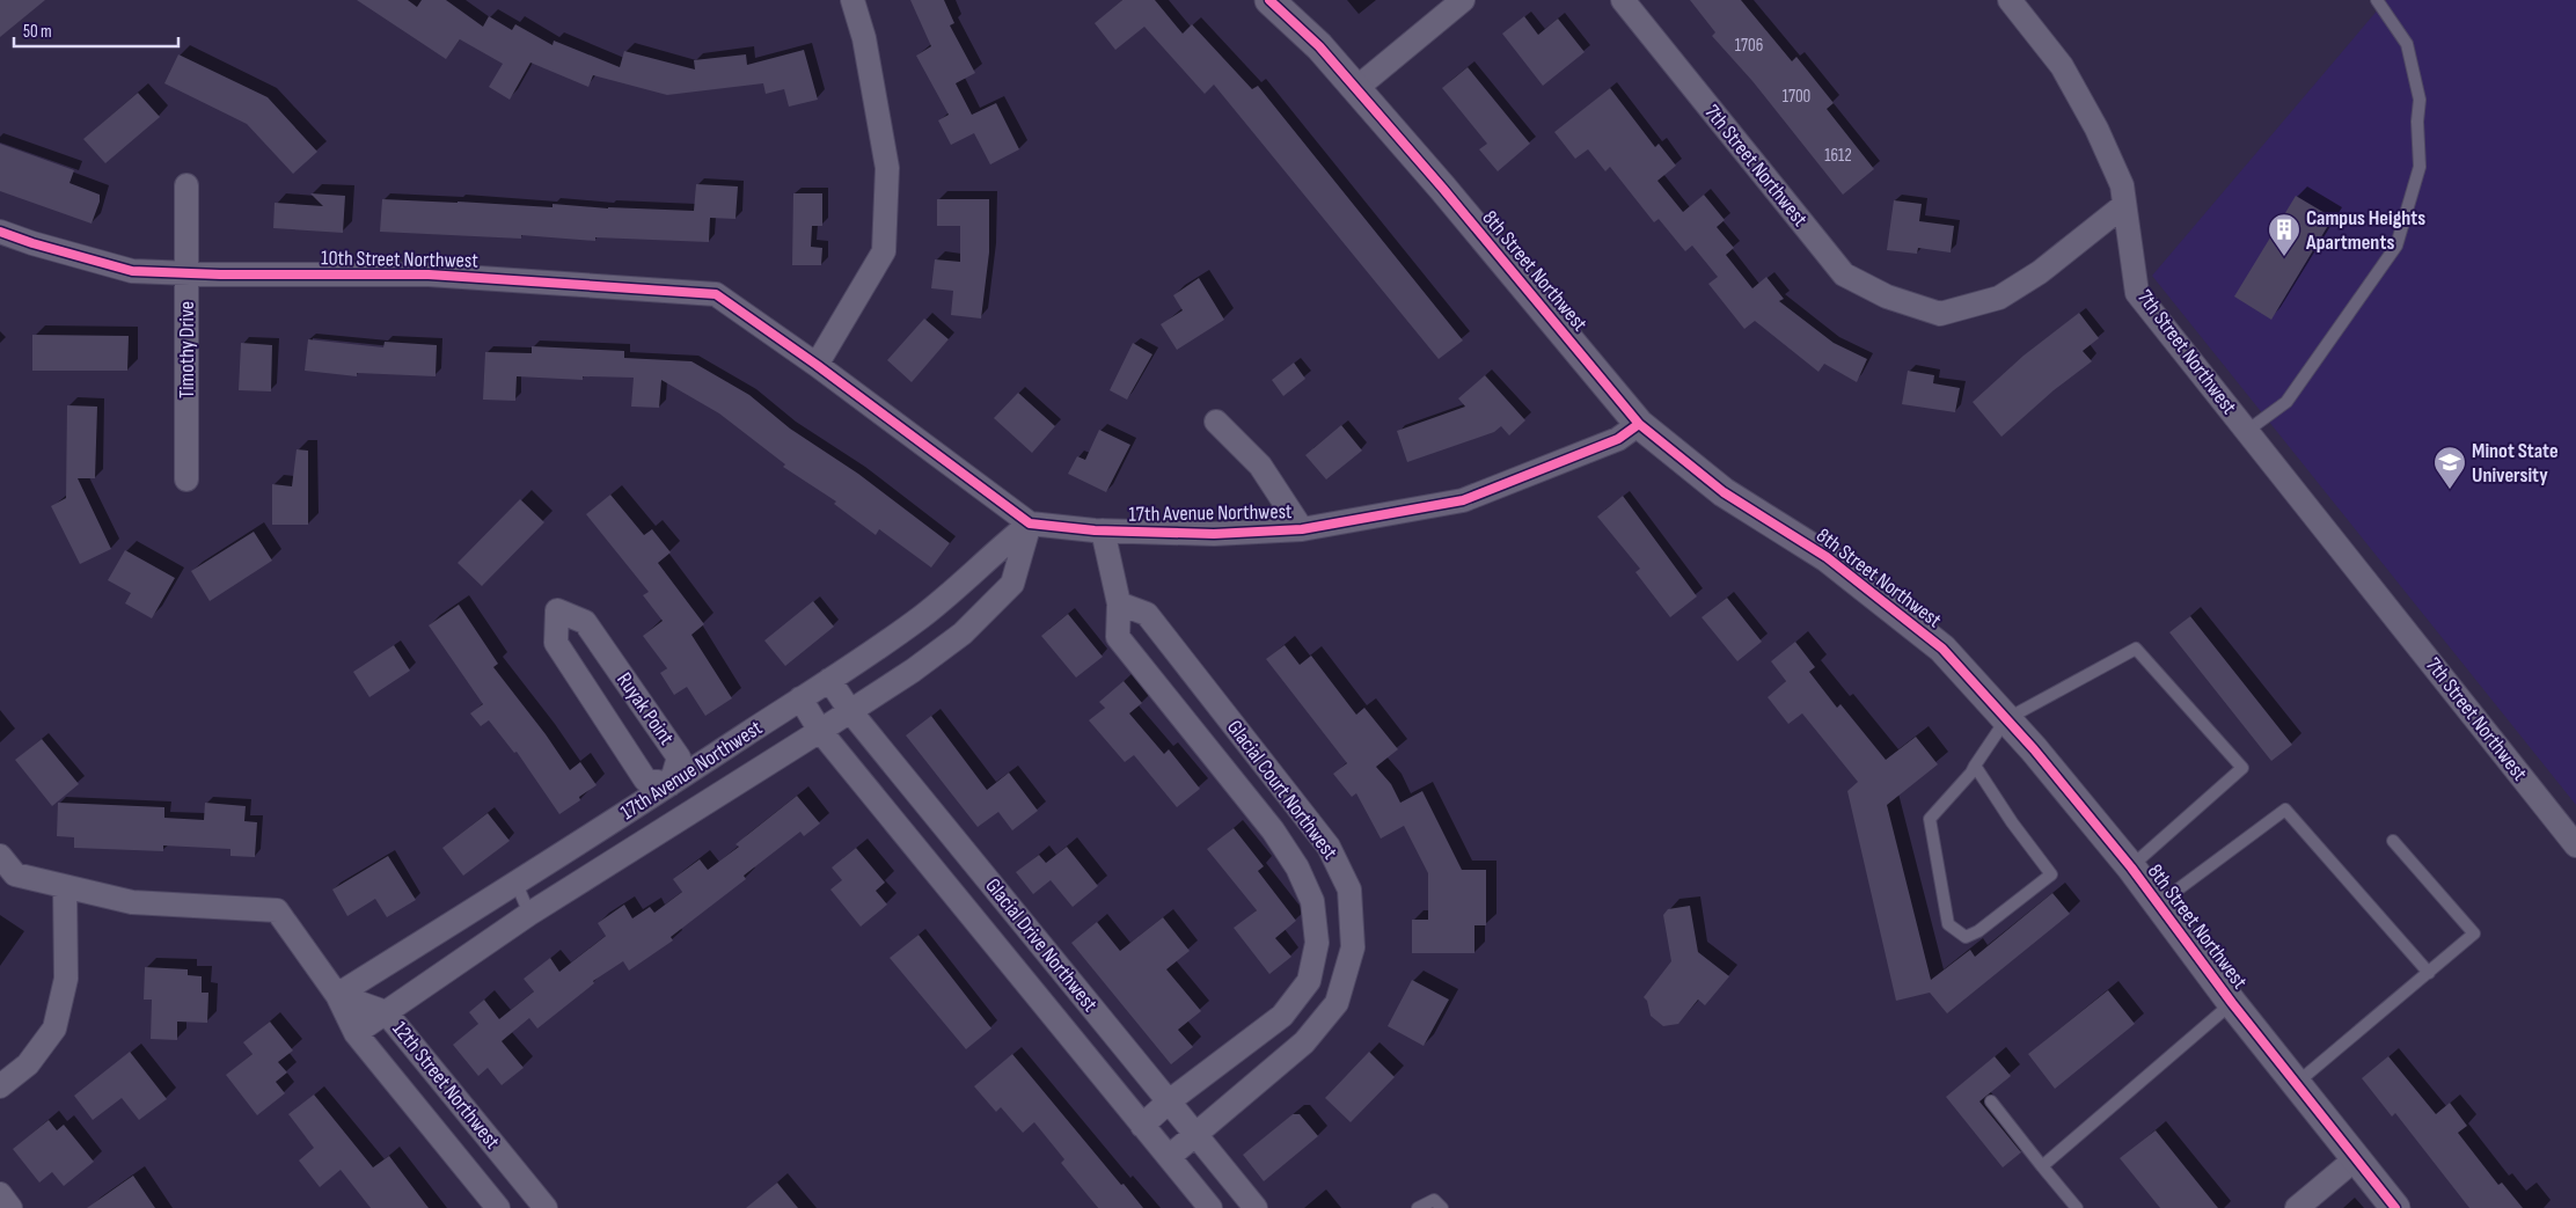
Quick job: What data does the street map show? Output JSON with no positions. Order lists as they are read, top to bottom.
{
  "streets": {
    "street": [
      "7th Street Northwest",
      "10th Street Northwest",
      "8th Street Northwest",
      "Timothy Drive",
      "17th Avenue Northwest",
      "Ruyak Point",
      "Glacial Court Northwest",
      "Glacial Drive Northwest",
      "12th Street Northwest"
    ]
  },
  "crossings": [
    ["10th Street Northwest", "Timothy Drive"],
    ["8th Street Northwest", "17th Avenue Northwest"],
    ["17th Avenue Northwest", "Ruyak Point"],
    ["17th Avenue Northwest", "Glacial Drive Northwest"],
    ["17th Avenue Northwest", "12th Street Northwest"],
    ["Glacial Court Northwest", "Glacial Drive Northwest"]
  ],
  "places": {
    "building": ["Campus Heights Apartments"],
    "school or university": ["Minot State University"]
  },
  "house_numbers": ["1706", "1700", "1612"],
  "scale_bar": "50 m"
}
